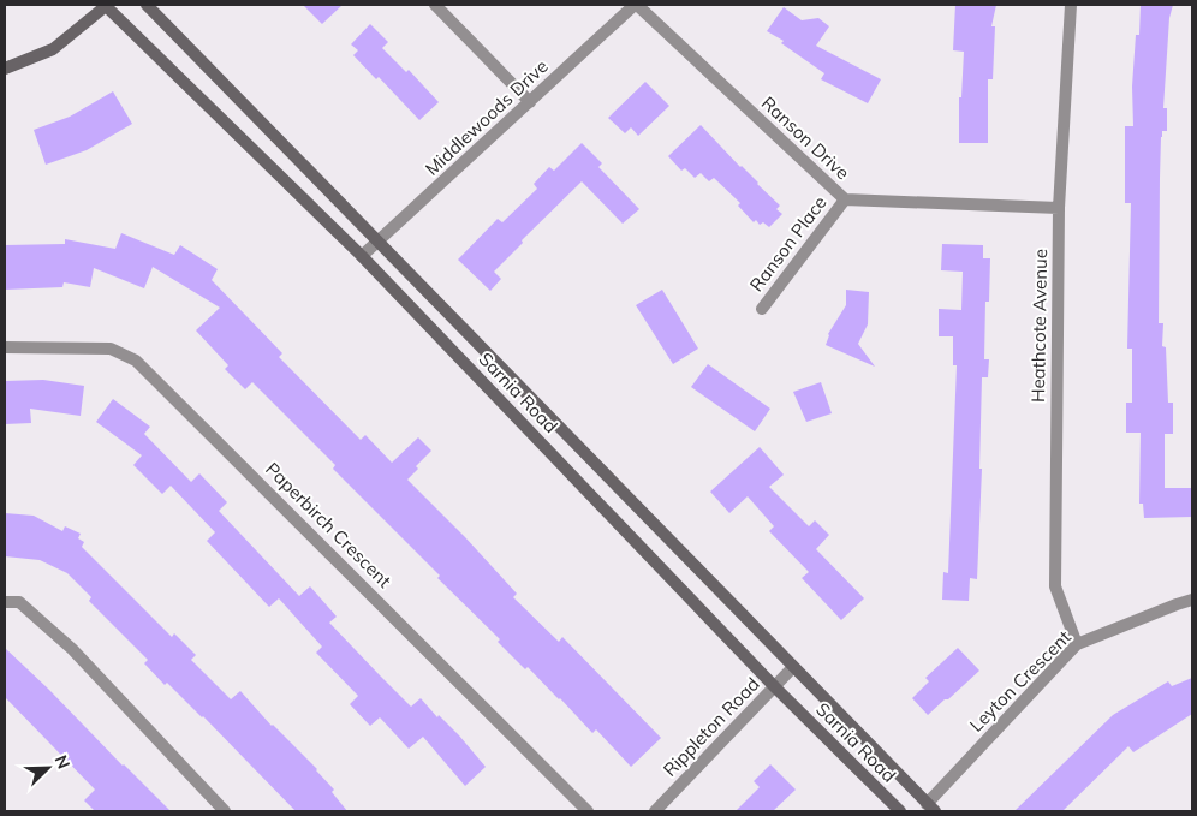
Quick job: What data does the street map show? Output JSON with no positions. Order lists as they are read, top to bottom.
{
  "streets": {
    "main road": ["Sarnia Road"],
    "street": [
      "Middlewoods Drive",
      "Ranson Drive",
      "Ranson Place",
      "Heathcote Avenue",
      "Paperbirch Crescent",
      "Leyton Crescent",
      "Rippleton Road"
    ]
  },
  "crossings": [
    ["Middlewoods Drive", "Ranson Drive"],
    ["Middlewoods Drive", "Sarnia Road"],
    ["Ranson Drive", "Ranson Place"],
    ["Ranson Drive", "Heathcote Avenue"],
    ["Heathcote Avenue", "Leyton Crescent"],
    ["Sarnia Road", "Leyton Crescent"],
    ["Sarnia Road", "Rippleton Road"]
  ],
  "north": "top right"
}
